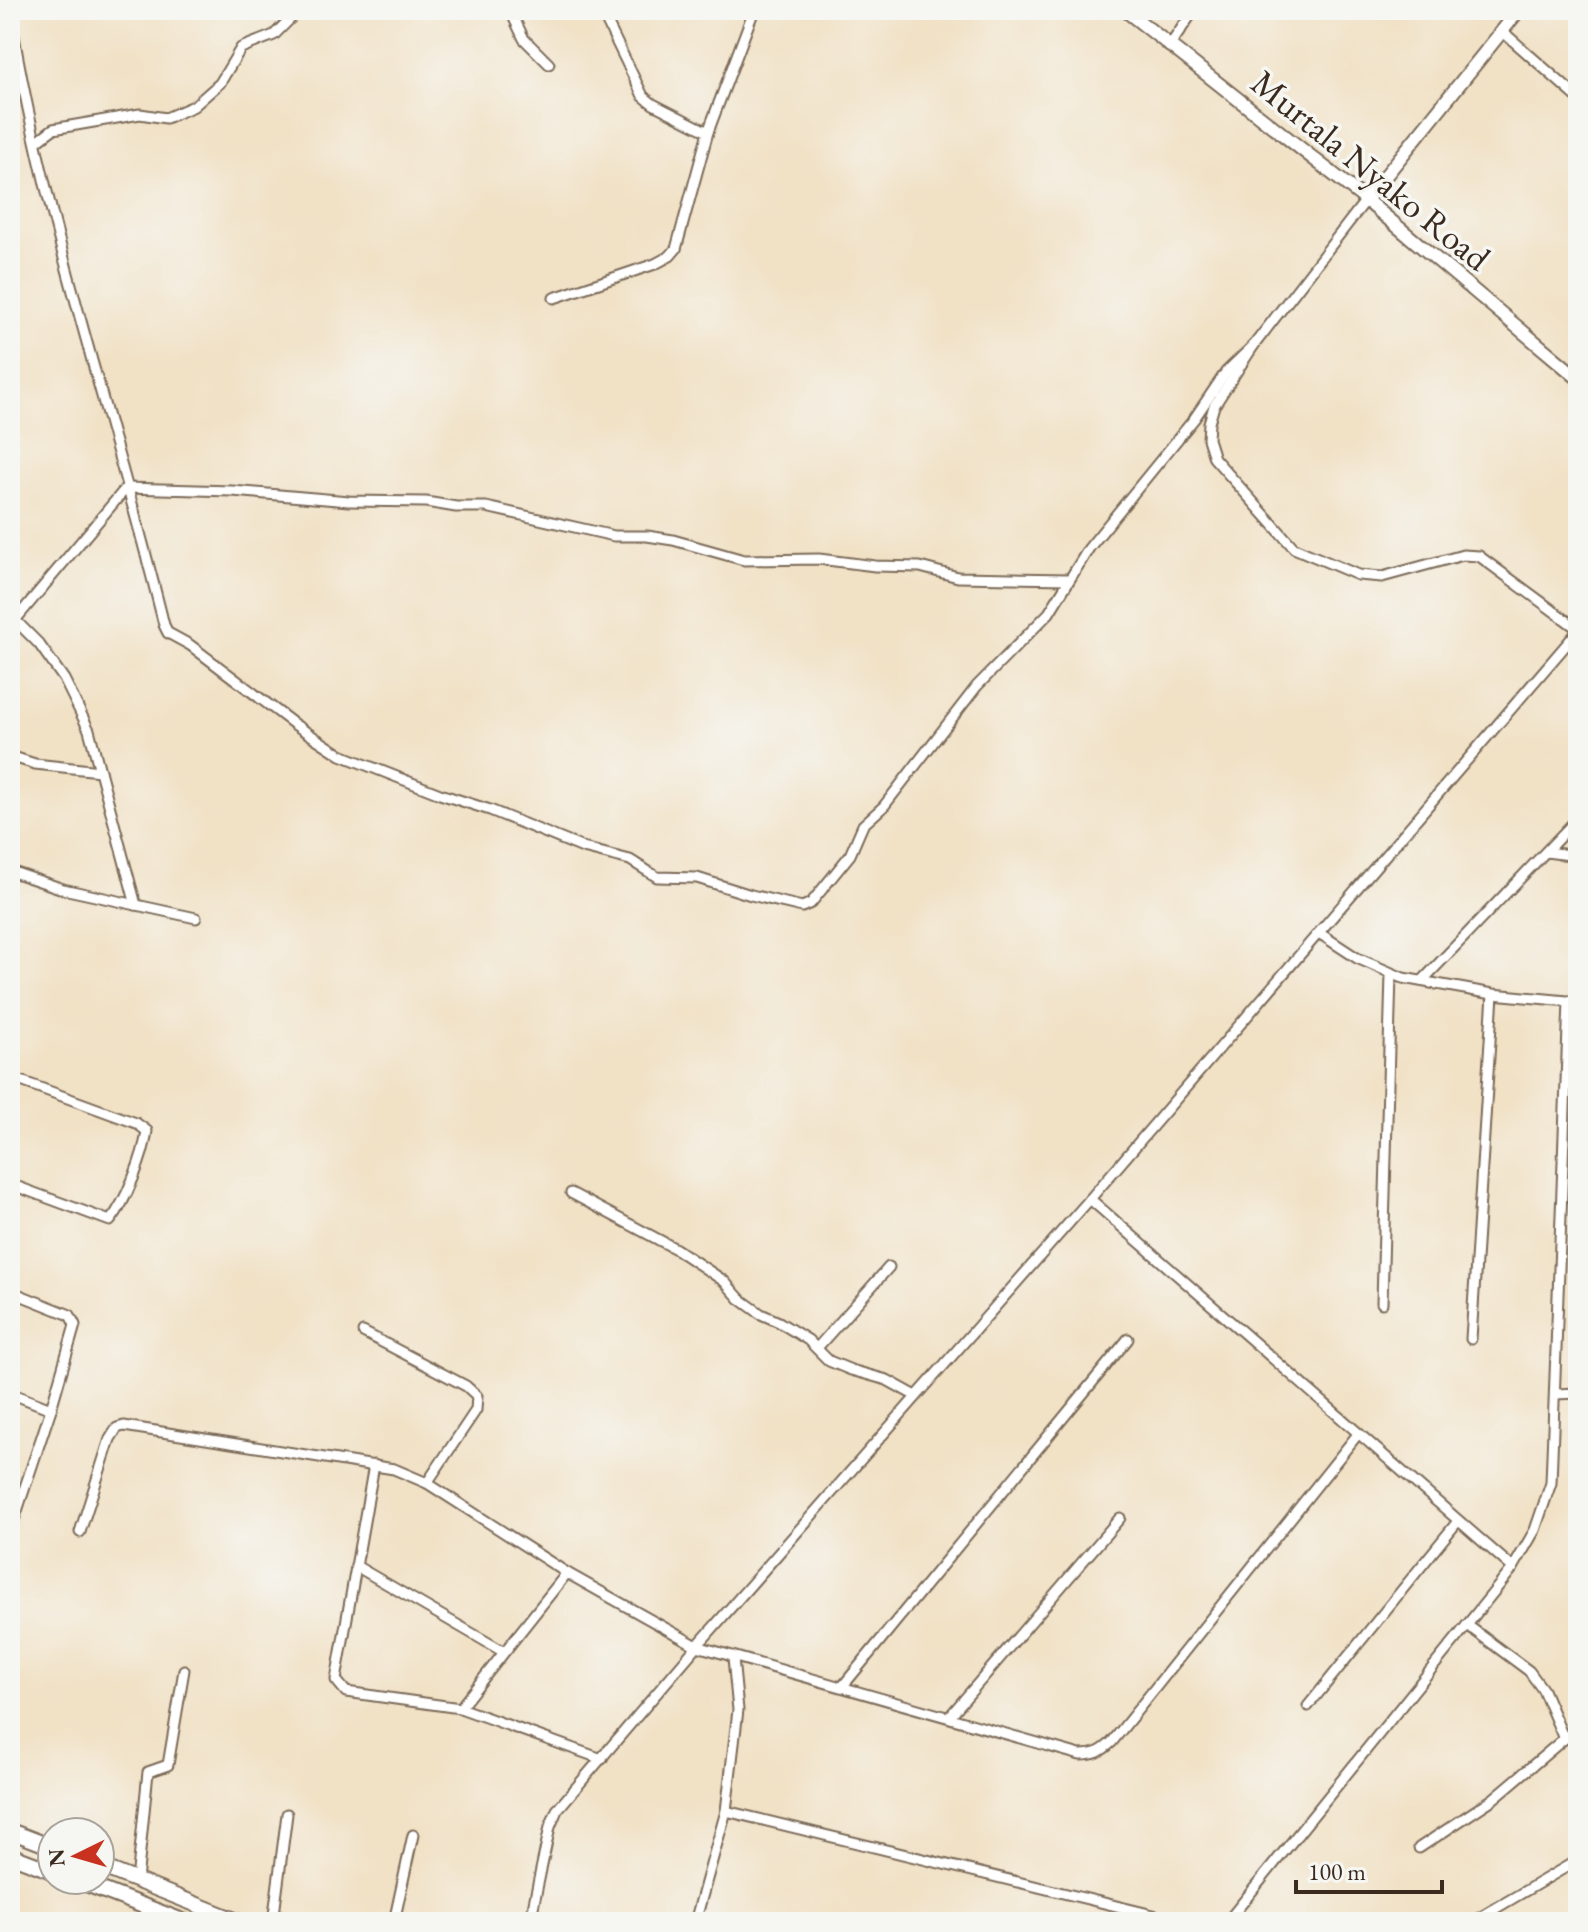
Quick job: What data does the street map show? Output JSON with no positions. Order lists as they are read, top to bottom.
{
  "streets": {
    "street": ["Murtala Nyako Road"]
  },
  "scale_bar": "100 m",
  "north": "left"
}
